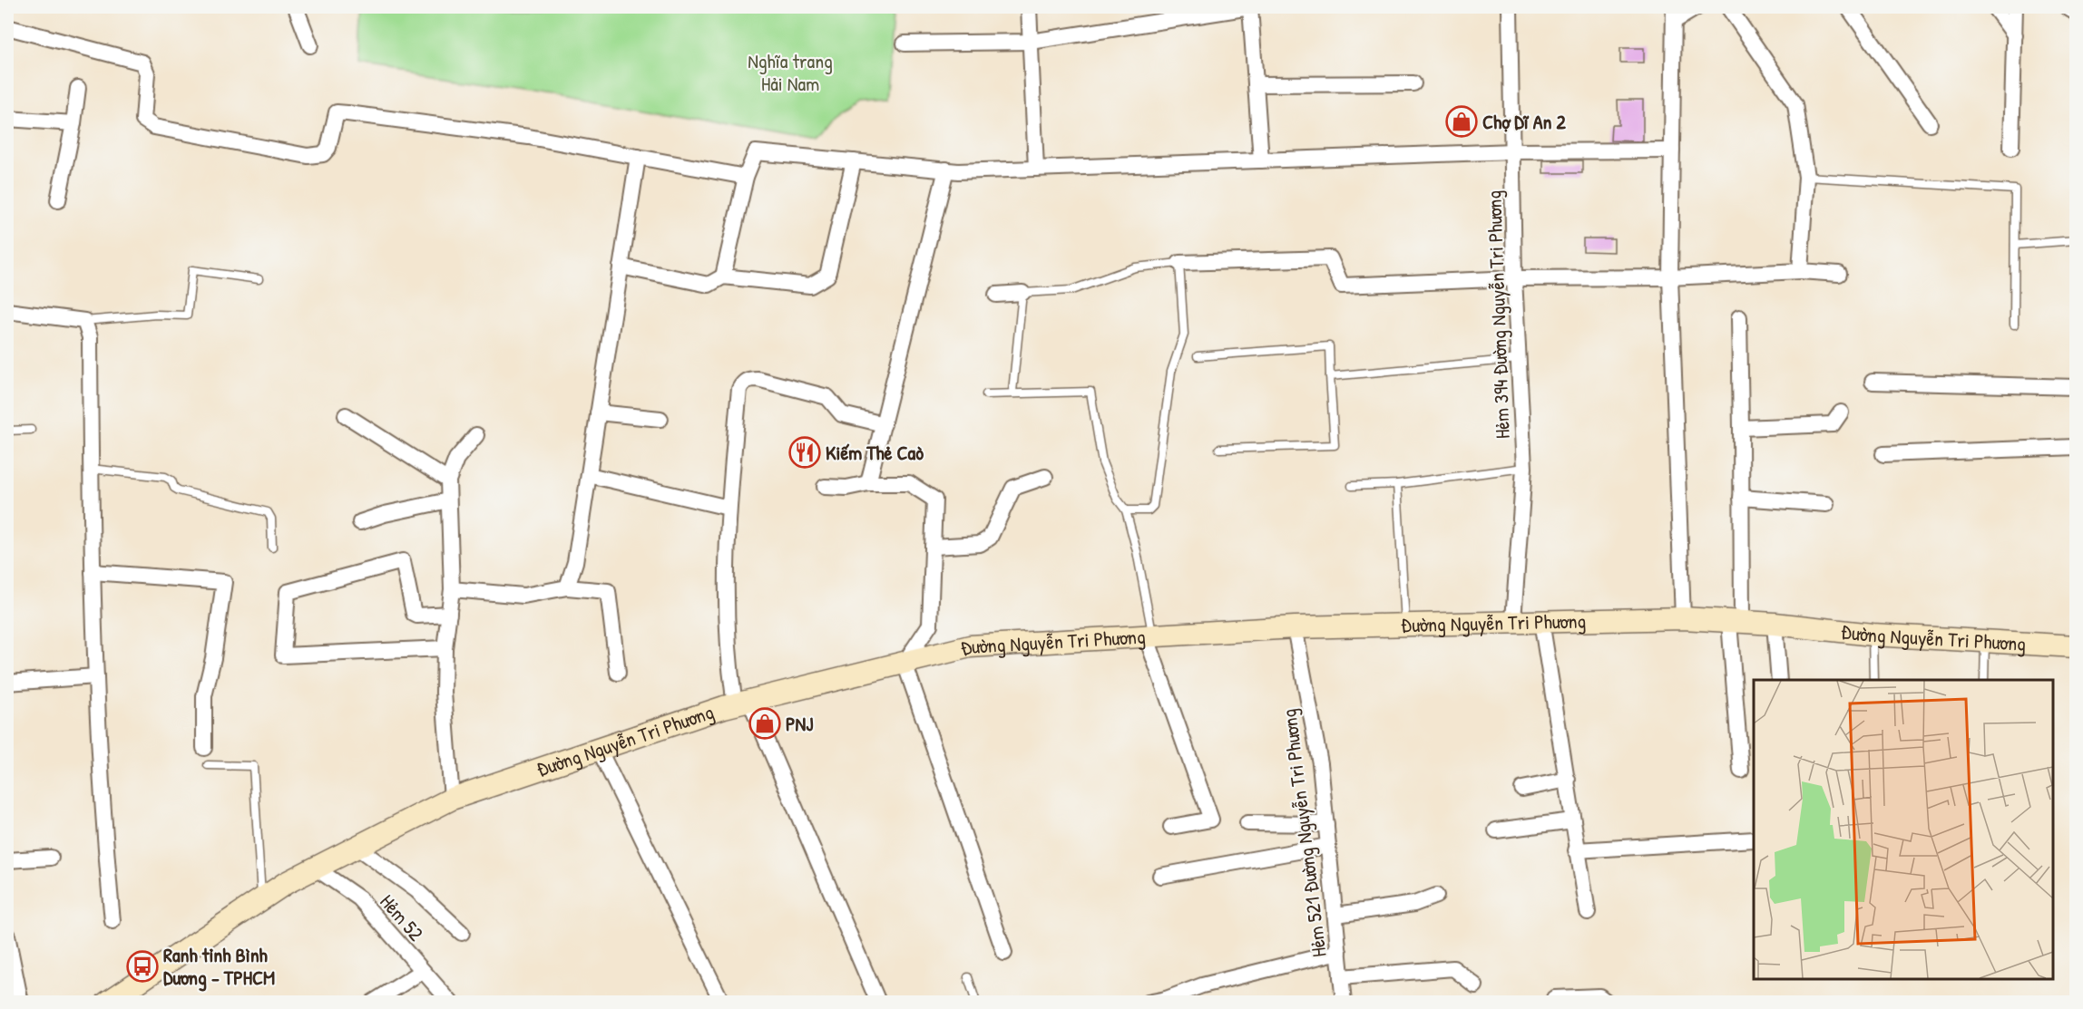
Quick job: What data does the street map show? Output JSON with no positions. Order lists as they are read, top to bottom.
{
  "streets": {
    "main road": ["Đường Nguyễn Tri Phương"],
    "street": ["Hẻm 394 Đường Nguyễn Tri Phương", "Hẻm 521 Đường Nguyễn Tri Phương", "Hẻm 52"]
  },
  "crossings": [
    ["Hẻm 394 Đường Nguyễn Tri Phương", "Đường Nguyễn Tri Phương"],
    ["Đường Nguyễn Tri Phương", "Hẻm 521 Đường Nguyễn Tri Phương"],
    ["Đường Nguyễn Tri Phương", "Hẻm 52"]
  ],
  "parks": ["Nghĩa trang Hải Nam"],
  "places": {
    "shop": ["Chợ Dĩ An 2", "PNJ"],
    "restaurant": ["Kiếm Thẻ Caò"],
    "bus stop": ["Ranh tỉnh Bình Dương - TPHCM"]
  }
}
